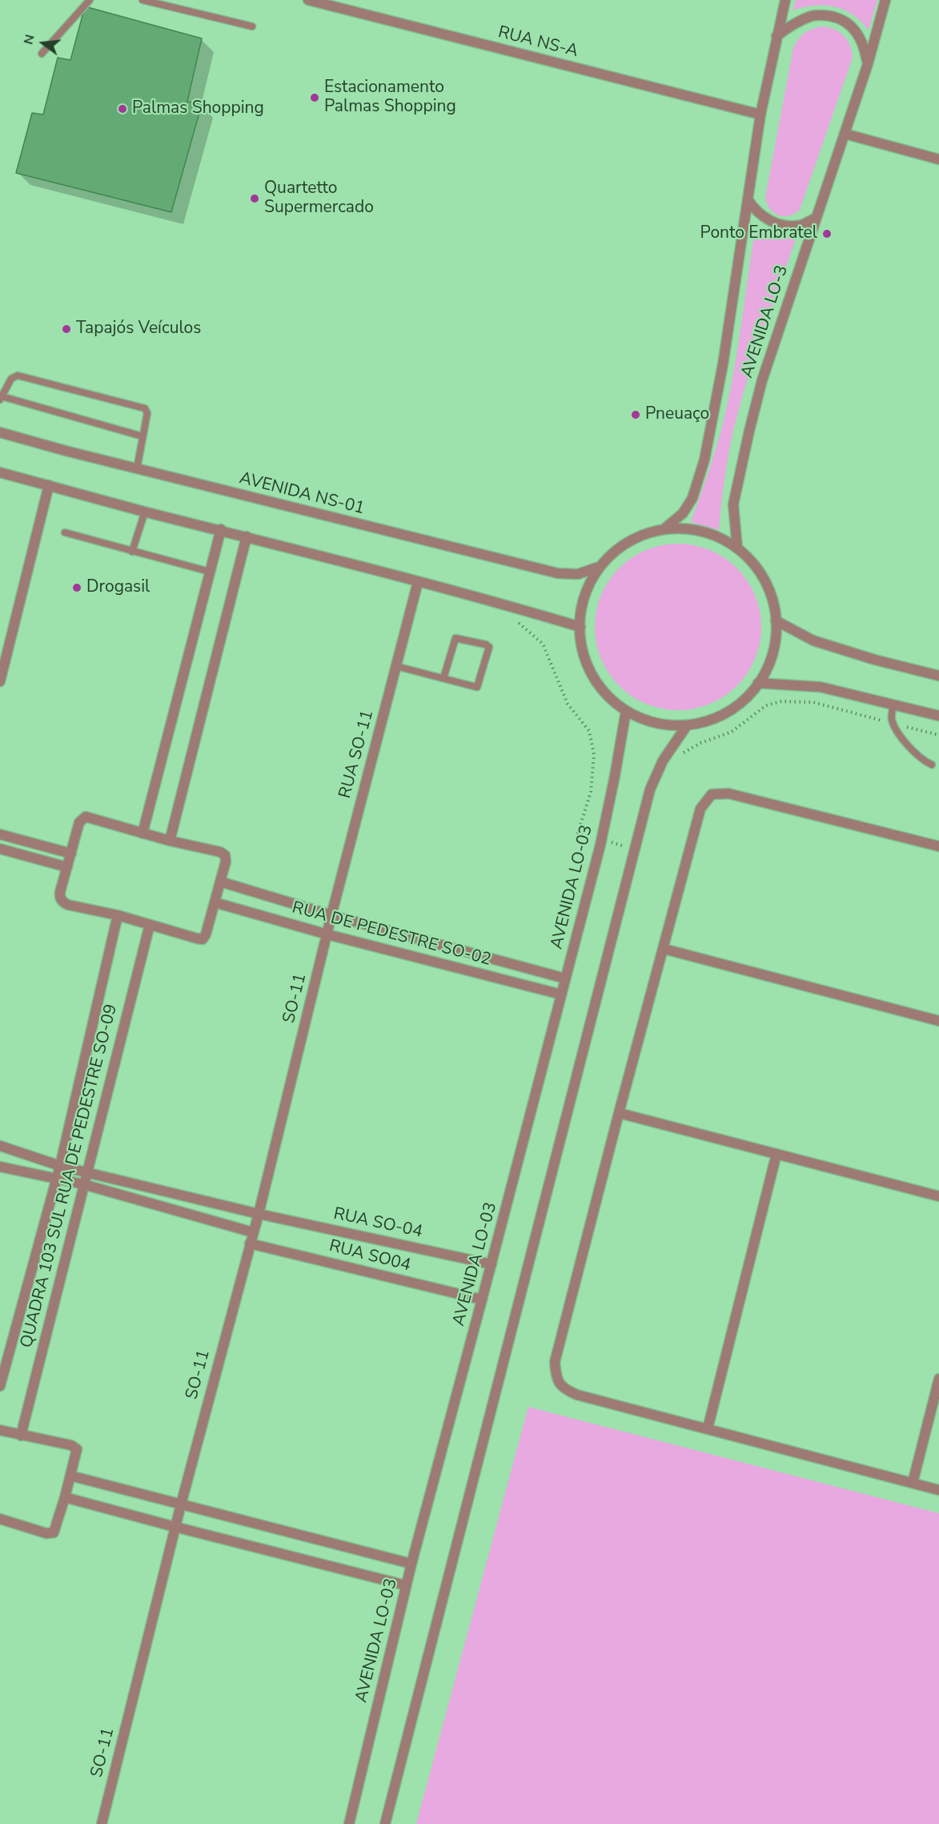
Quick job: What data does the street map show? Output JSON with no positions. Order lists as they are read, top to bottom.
{
  "streets": {
    "street": [
      "RUA NS-A",
      "AVENIDA LO-3",
      "AVENIDA NS-01",
      "RUA SO-11",
      "AVENIDA LO-03",
      "RUA DE PEDESTRE SO-02",
      "SO-11",
      "QUADRA 103 SUL RUA DE PEDESTRE SO-09",
      "RUA SO-04",
      "RUA SO04"
    ]
  },
  "crossings": [
    ["RUA NS-A", "AVENIDA LO-3"],
    ["RUA SO-11", "RUA DE PEDESTRE SO-02"],
    ["RUA SO-11", "SO-11"],
    ["AVENIDA LO-03", "RUA DE PEDESTRE SO-02"],
    ["AVENIDA LO-03", "RUA SO-04"],
    ["AVENIDA LO-03", "RUA SO04"],
    ["RUA DE PEDESTRE SO-02", "SO-11"],
    ["SO-11", "RUA SO-04"],
    ["SO-11", "RUA SO04"],
    ["QUADRA 103 SUL RUA DE PEDESTRE SO-09", "RUA SO-04"]
  ],
  "places": [
    "Estacionamento Palmas Shopping",
    "Palmas Shopping",
    "Quartetto Supermercado",
    "Ponto Embratel",
    "Tapajós Veículos",
    "Pneuaço",
    "Drogasil"
  ],
  "north": "left"
}
